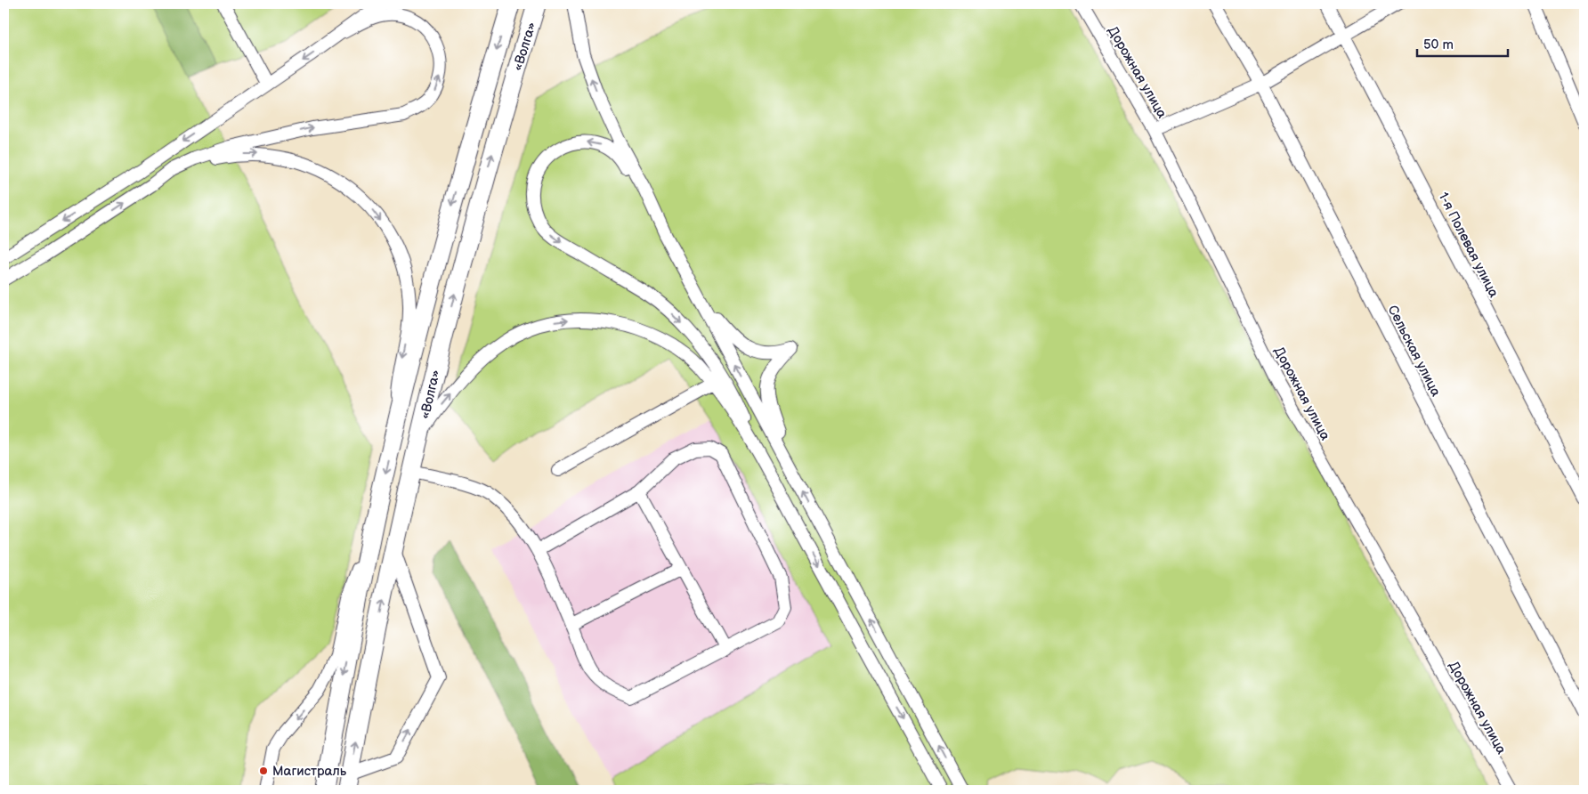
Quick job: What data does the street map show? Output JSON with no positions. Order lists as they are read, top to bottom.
{
  "streets": {
    "highway": ["«Волга»"],
    "street": ["Дорожная улица", "1-я Полевая улица", "Сельская улица"]
  },
  "places": ["Магистраль"],
  "scale_bar": "50 m"
}
